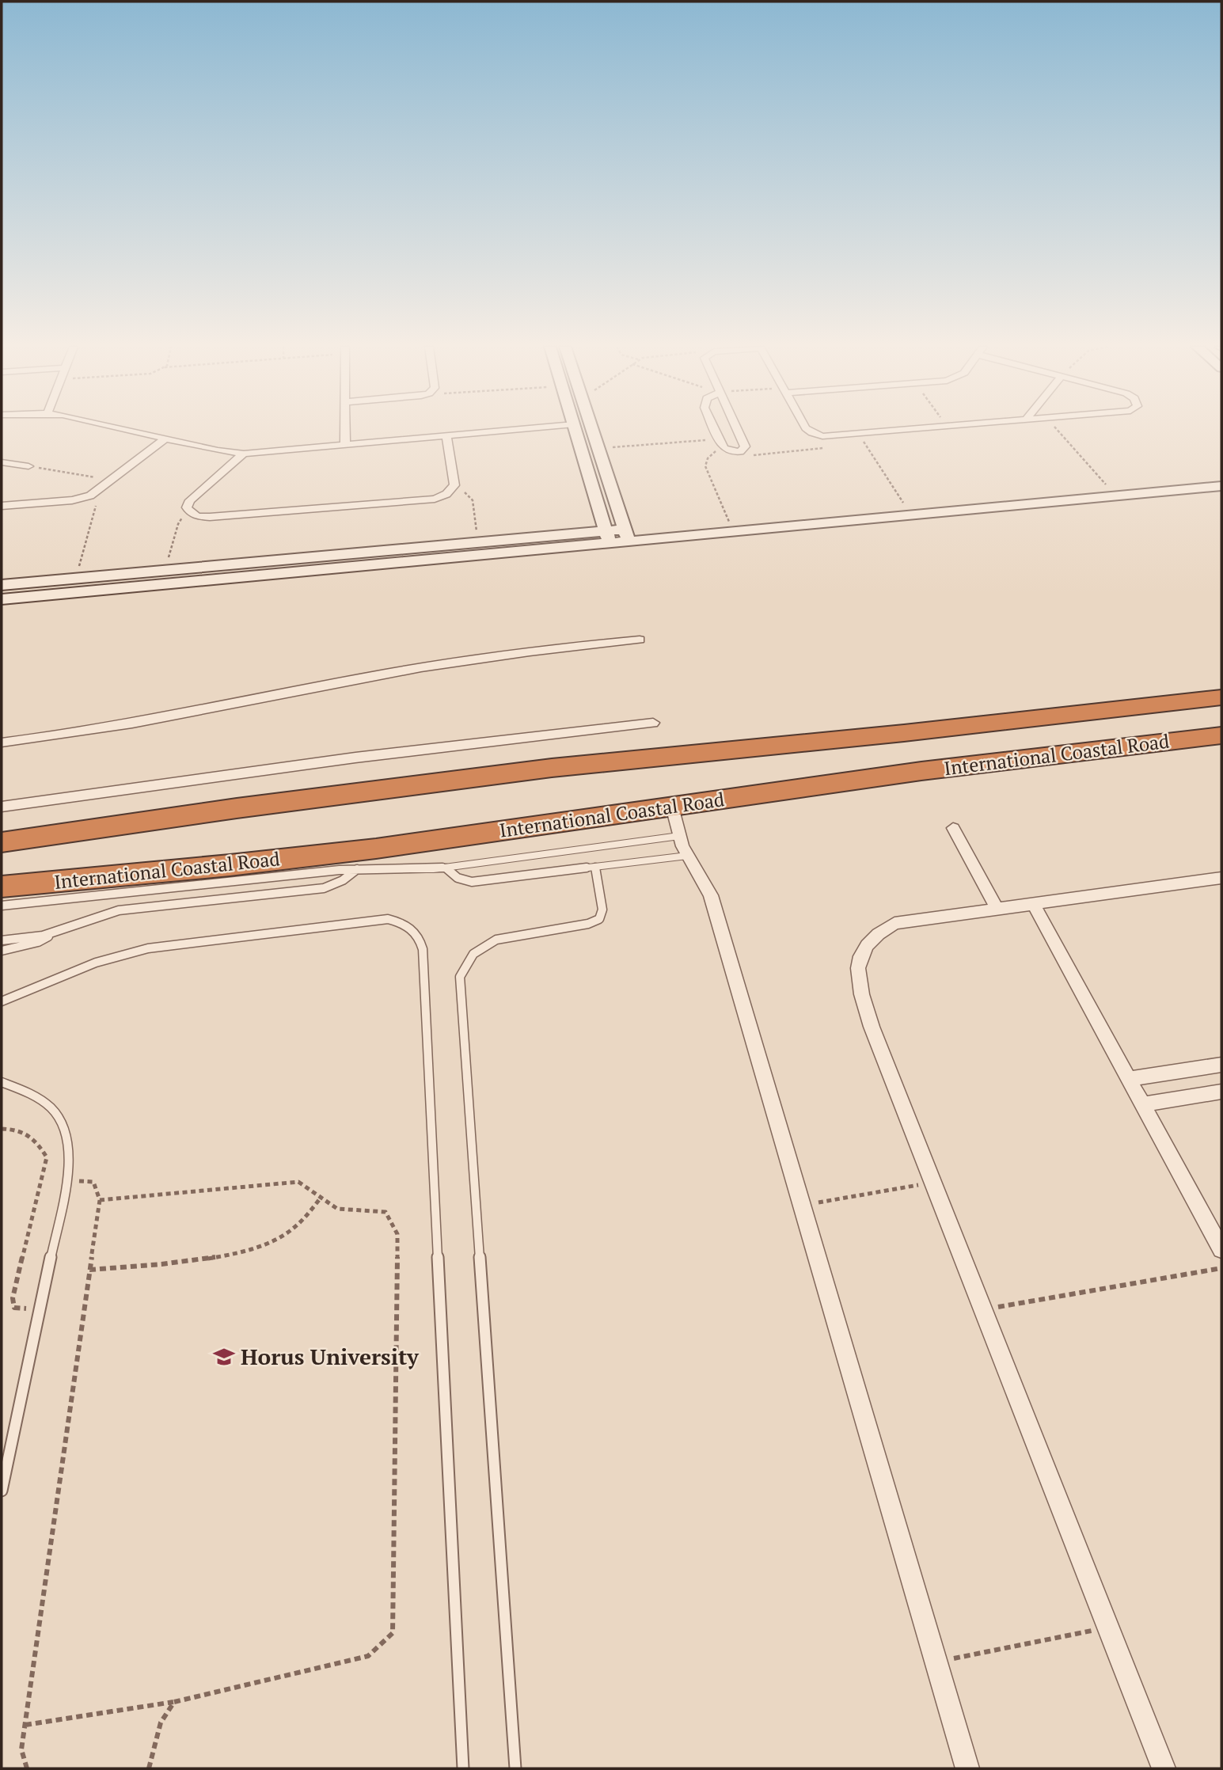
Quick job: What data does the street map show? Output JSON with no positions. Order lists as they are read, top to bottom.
{
  "streets": {
    "highway": ["International Coastal Road"]
  },
  "places": {
    "school or university": ["Horus University"]
  }
}
